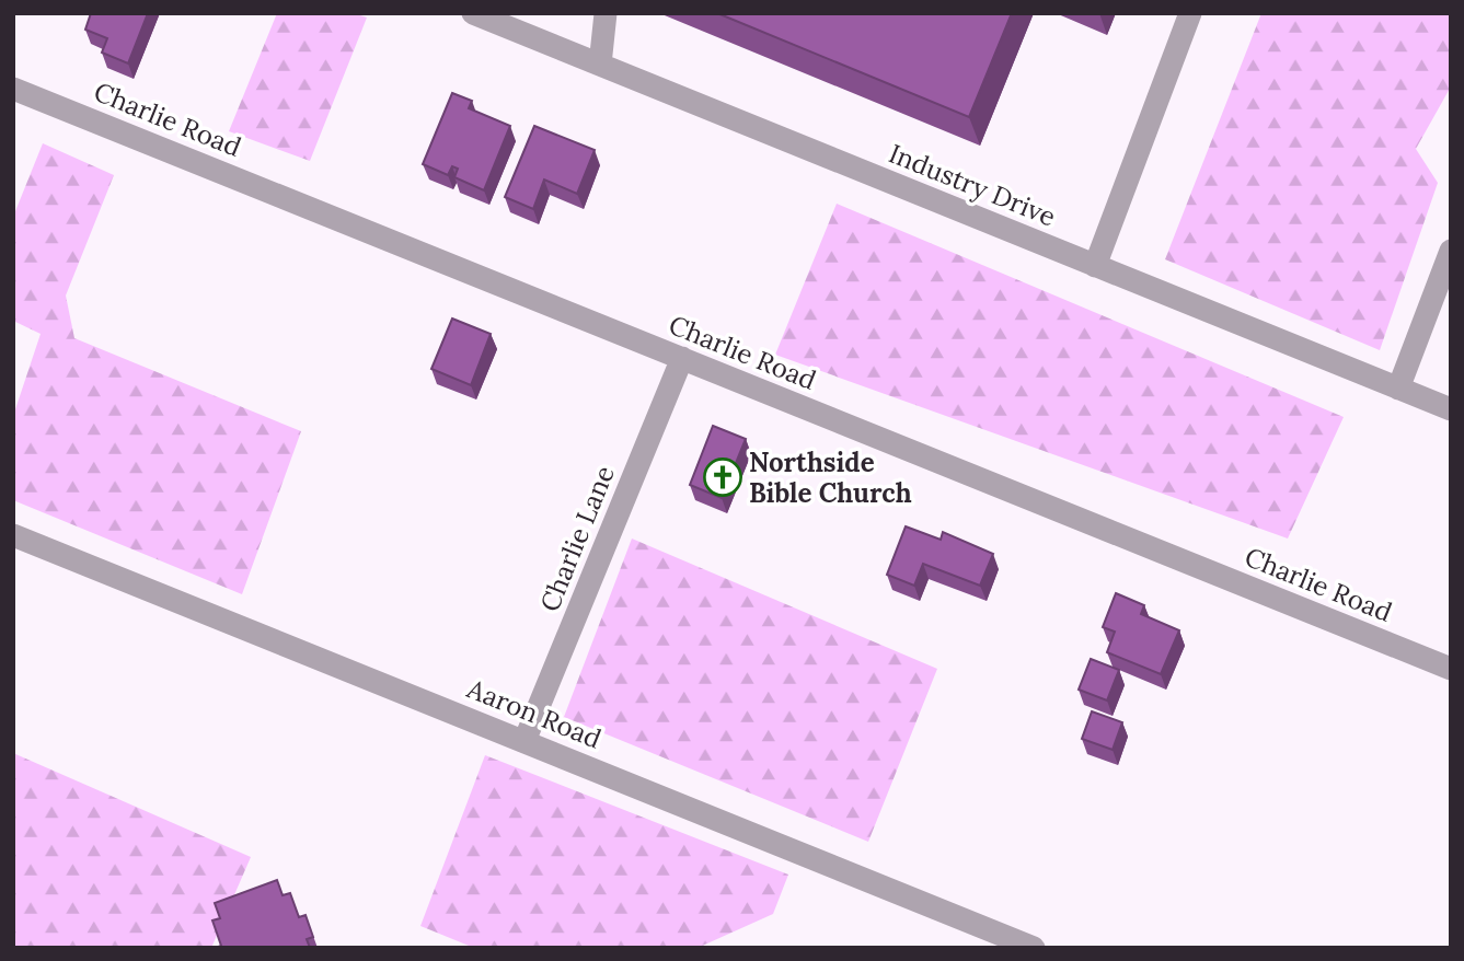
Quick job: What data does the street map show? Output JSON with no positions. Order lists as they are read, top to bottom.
{
  "streets": {
    "street": [
      "Charlie Road",
      "Industry Drive",
      "Charlie Lane",
      "Aaron Road"
    ]
  },
  "crossings": [
    ["Charlie Road", "Charlie Lane"],
    ["Charlie Lane", "Aaron Road"]
  ],
  "places": {
    "church": ["Northside Bible Church"]
  }
}
